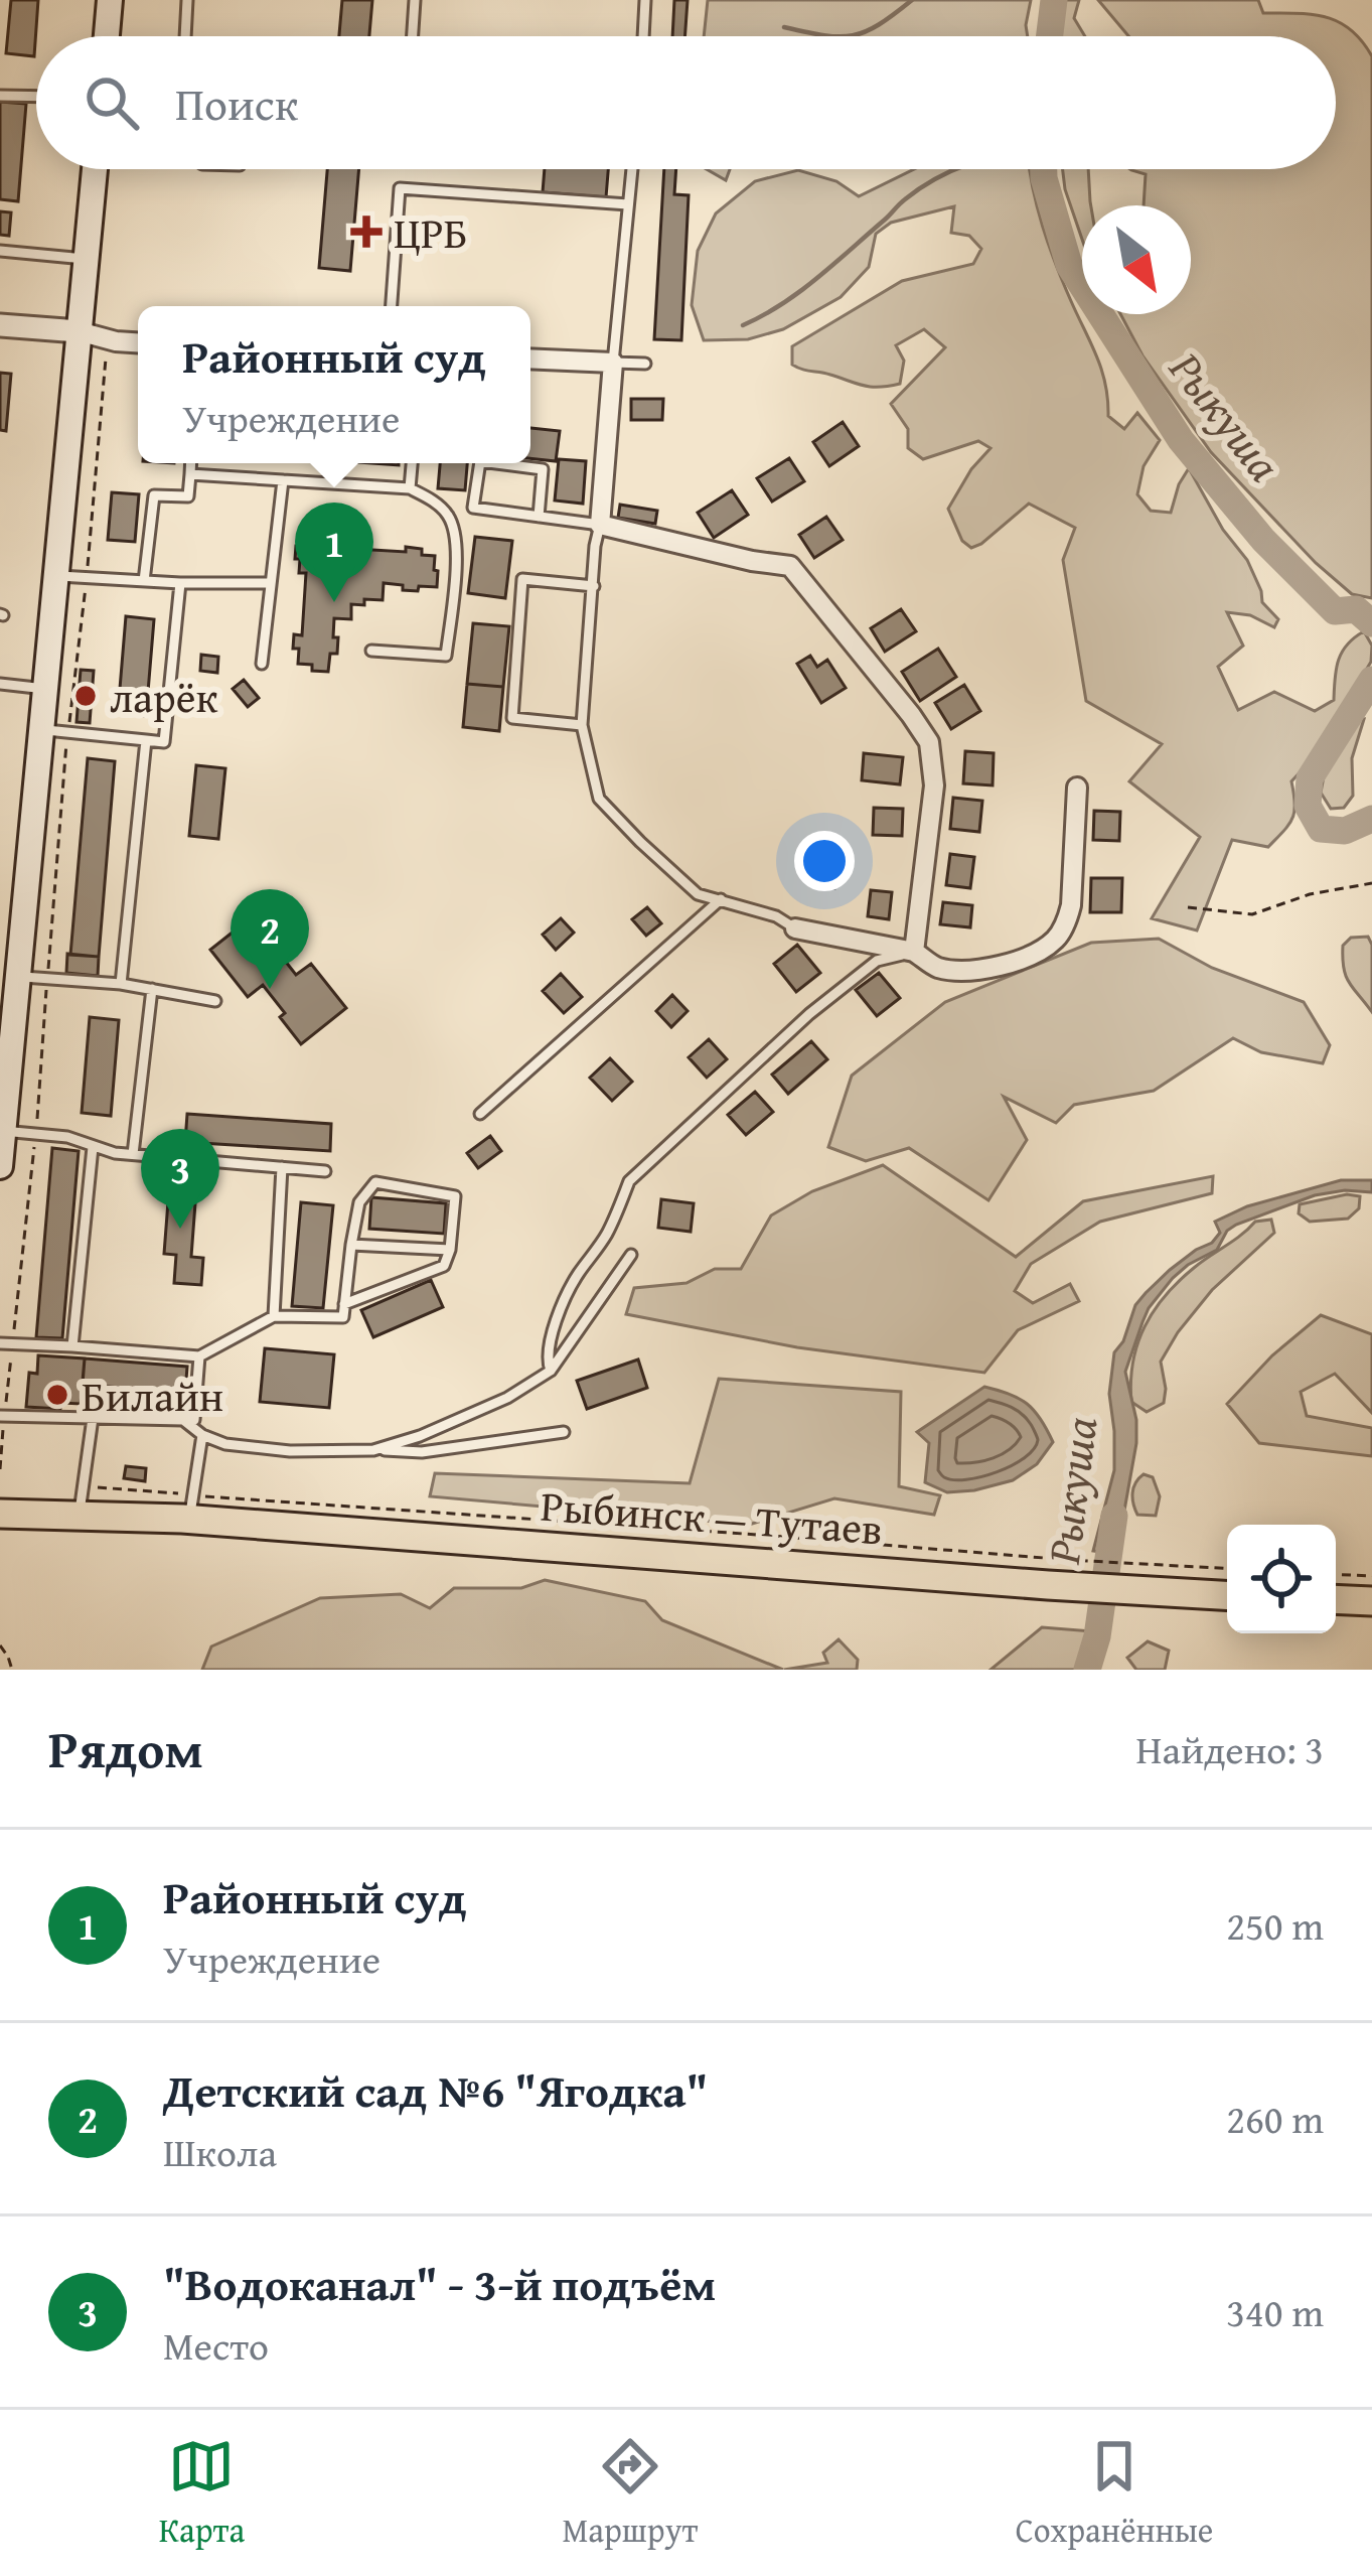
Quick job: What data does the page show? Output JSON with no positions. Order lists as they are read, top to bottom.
{
  "streets": {
    "main road": ["Рыбинск — Тутаев"]
  },
  "water": ["Рыкуша"],
  "places": {
    "health": ["ЦРБ"],
    "other": ["ларёк", "Билайн"]
  },
  "north": "bottom right",
  "page": {
    "search": "Поиск",
    "popup": ["Районный суд", "Учреждение"],
    "pins": ["1", "2", "3"],
    "heading": ["Рядом", "Найдено: 3"],
    "list": [
      {
        "mark": "1",
        "name": "Районный суд",
        "note": "Учреждение",
        "value": "250 m"
      },
      {
        "mark": "2",
        "name": "Детский сад №6 \"Ягодка\"",
        "note": "Школа",
        "value": "260 m"
      },
      {
        "mark": "3",
        "name": "\"Водоканал\" - 3-й подъём",
        "note": "Место",
        "value": "340 m"
      }
    ],
    "nav": ["Карта", "Маршрут", "Сохранённые"]
  }
}
